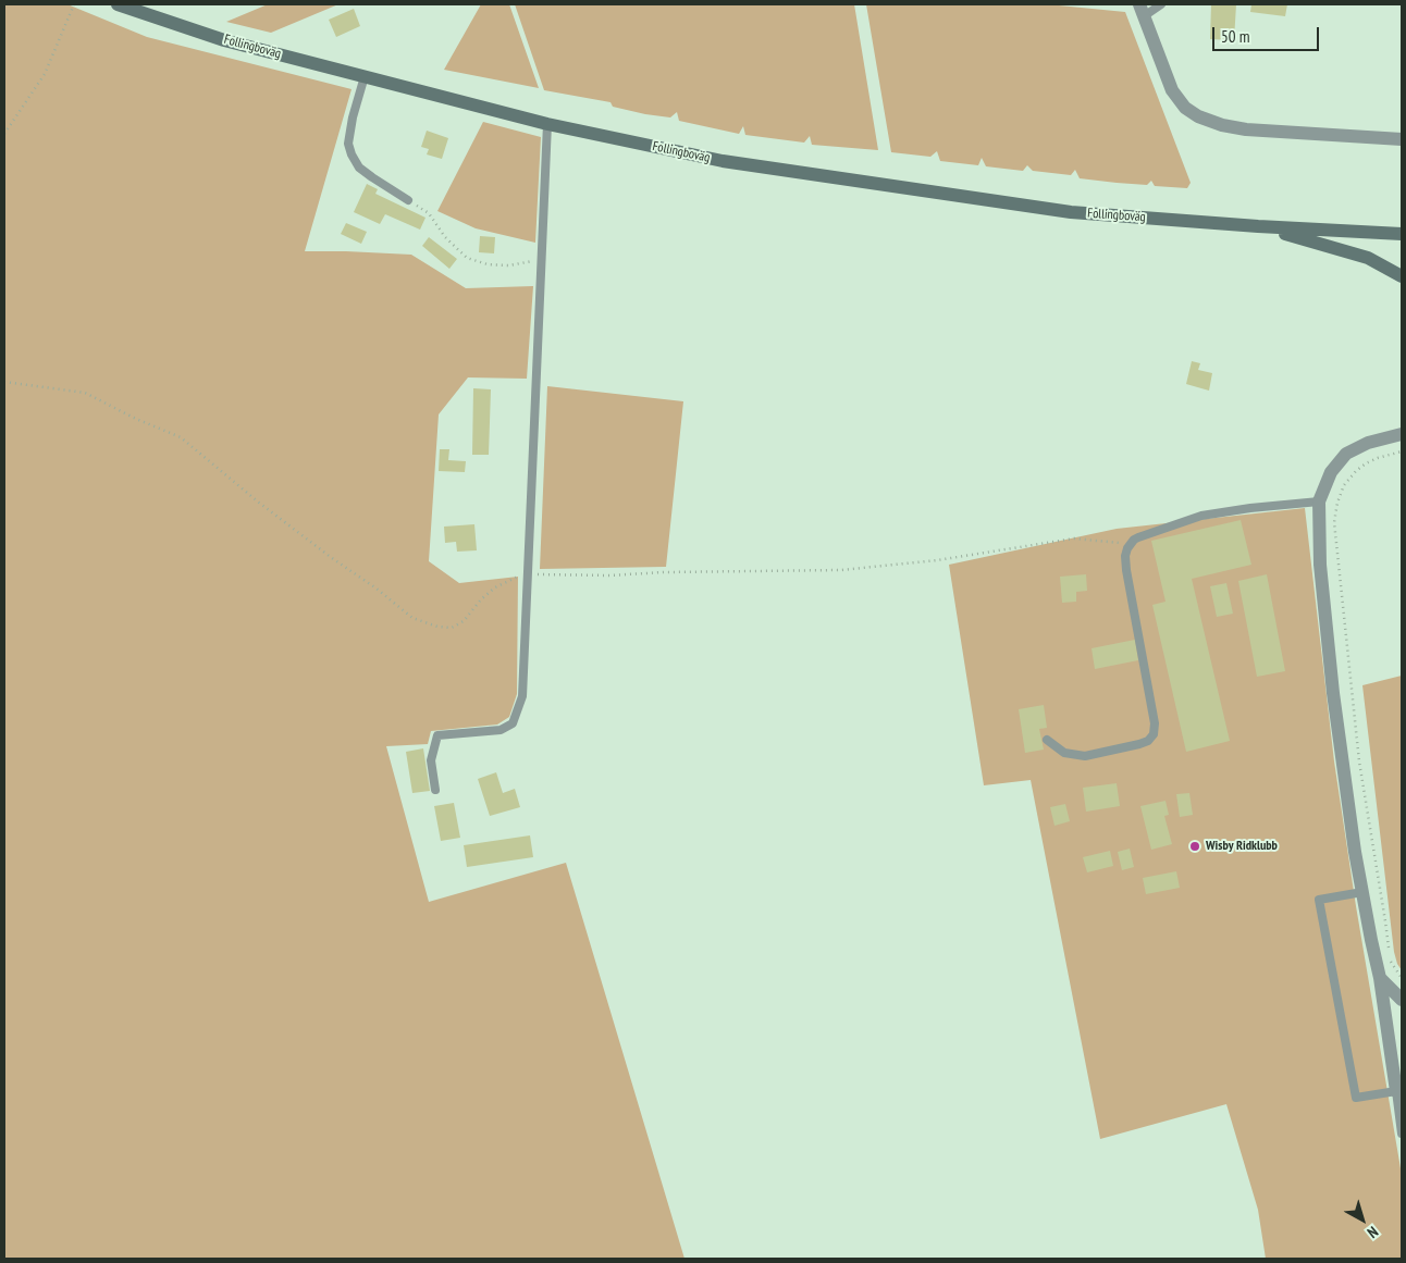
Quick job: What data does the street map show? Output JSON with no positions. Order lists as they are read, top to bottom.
{
  "streets": {
    "main road": ["Follingboväg"]
  },
  "places": ["Wisby Ridklubb"],
  "scale_bar": "50 m",
  "north": "bottom right"
}
